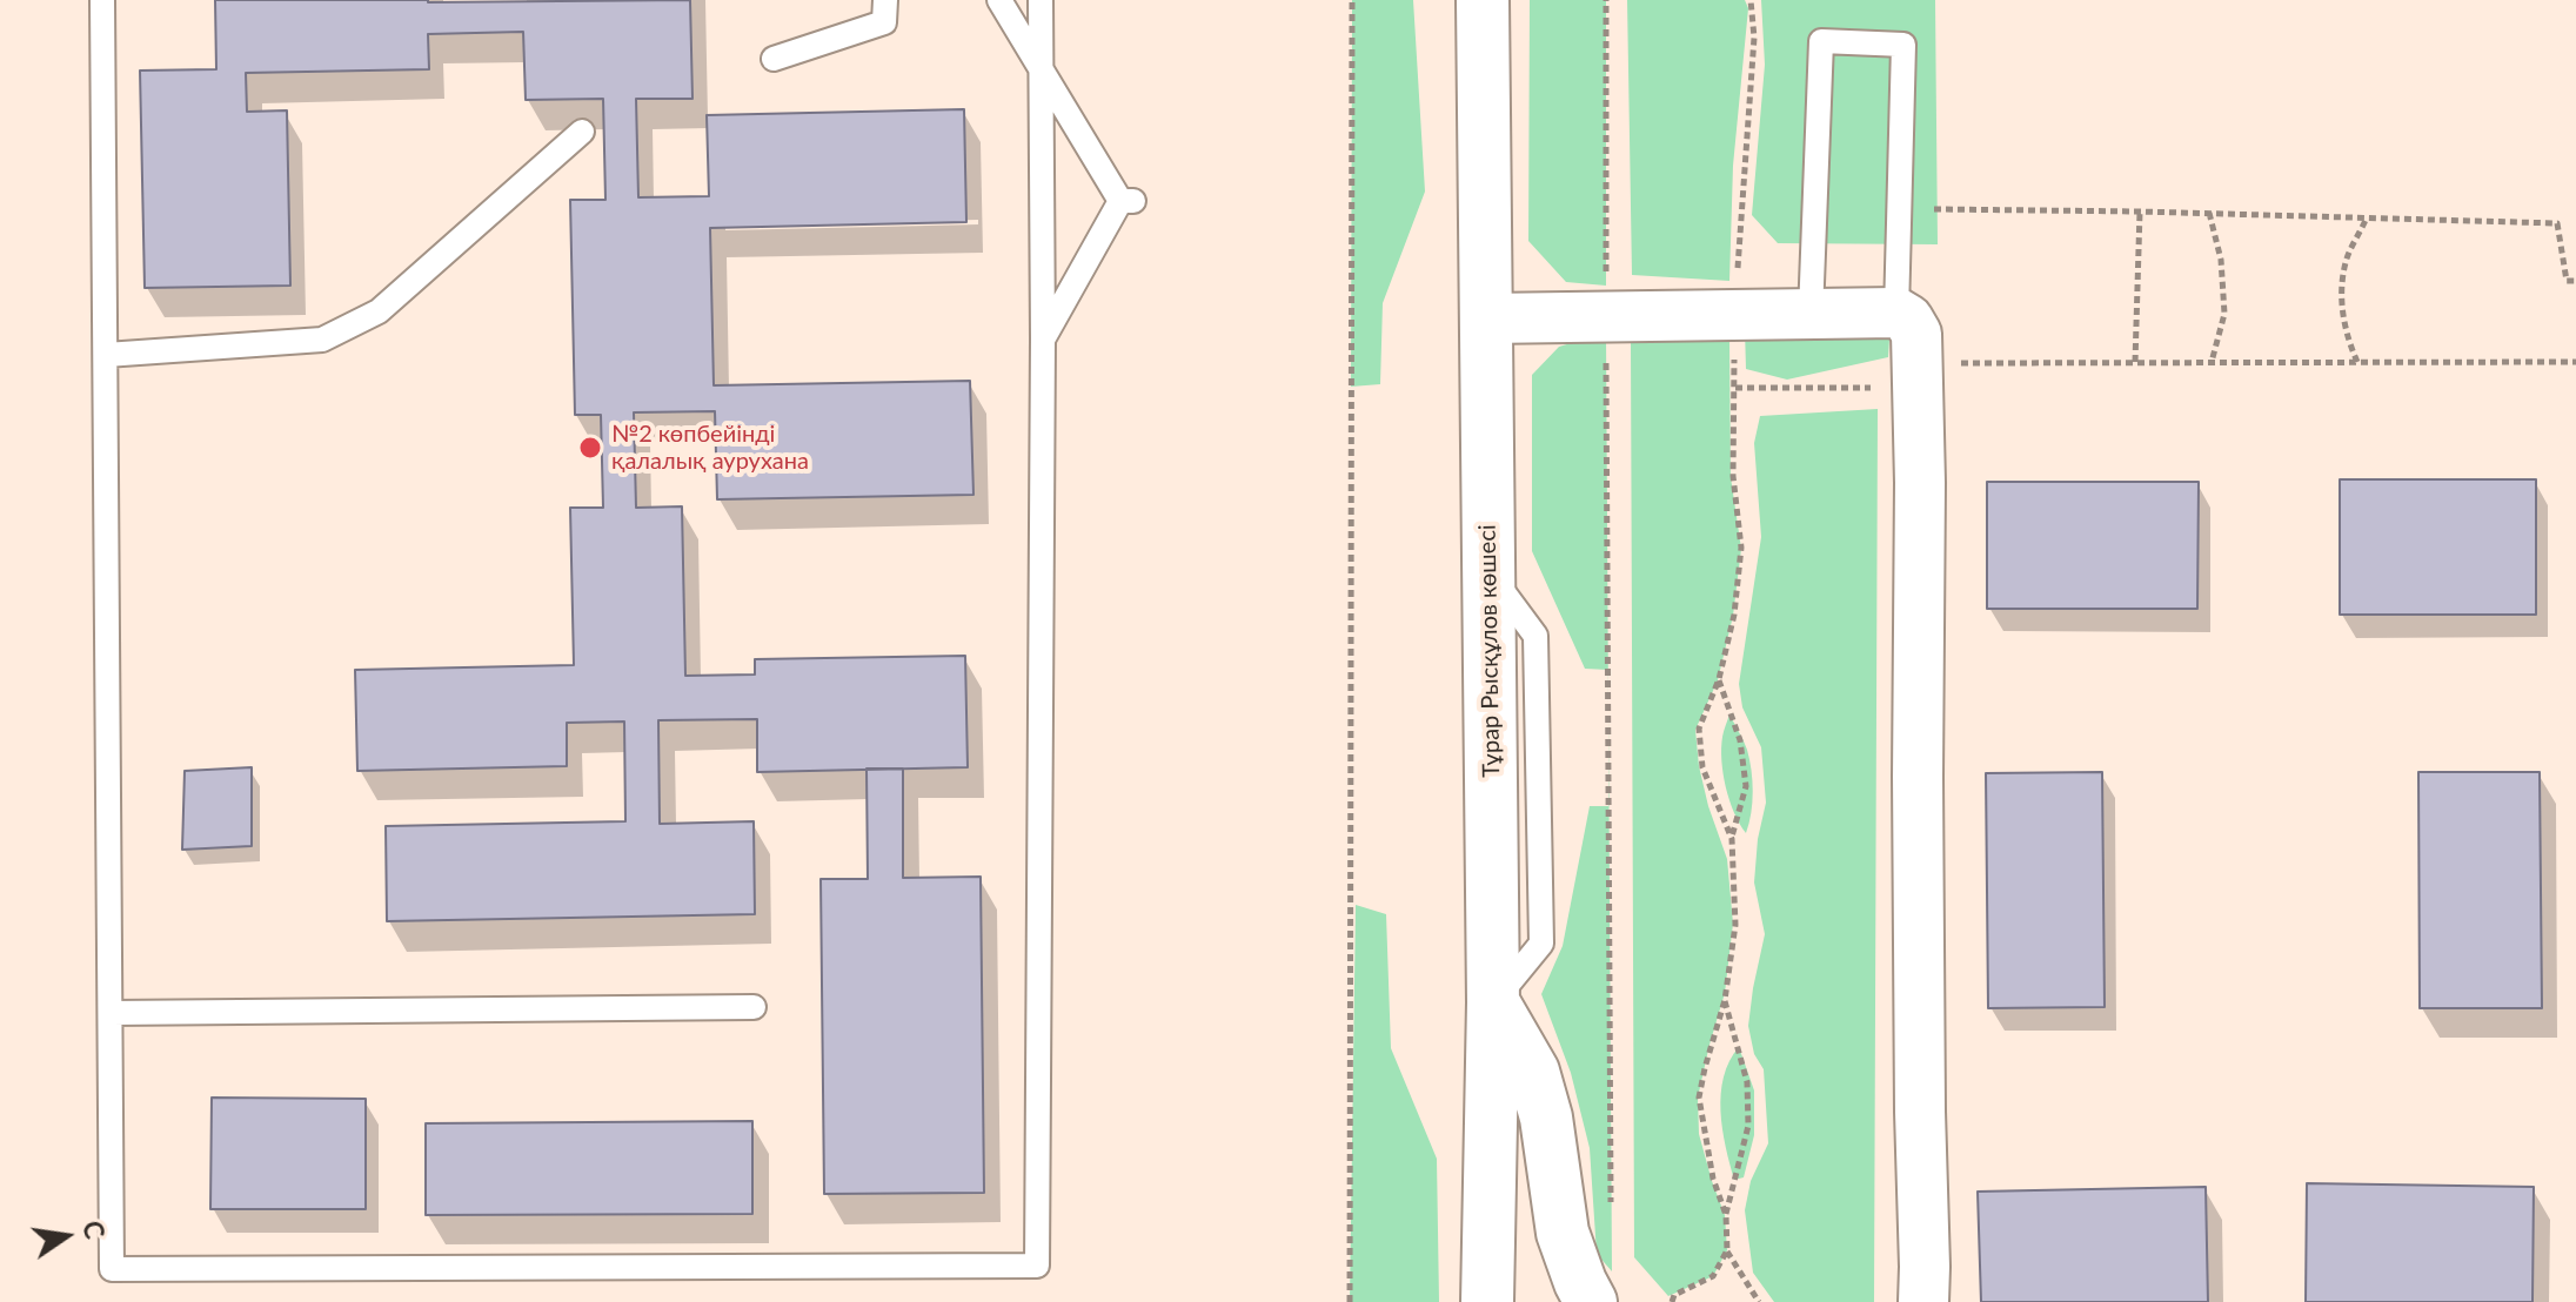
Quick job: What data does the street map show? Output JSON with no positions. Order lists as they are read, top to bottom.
{
  "streets": {
    "street": ["Тұрар Рысқұлов көшесі"]
  },
  "places": ["№2 көпбейінді қалалық аурухана"],
  "north": "right"
}
